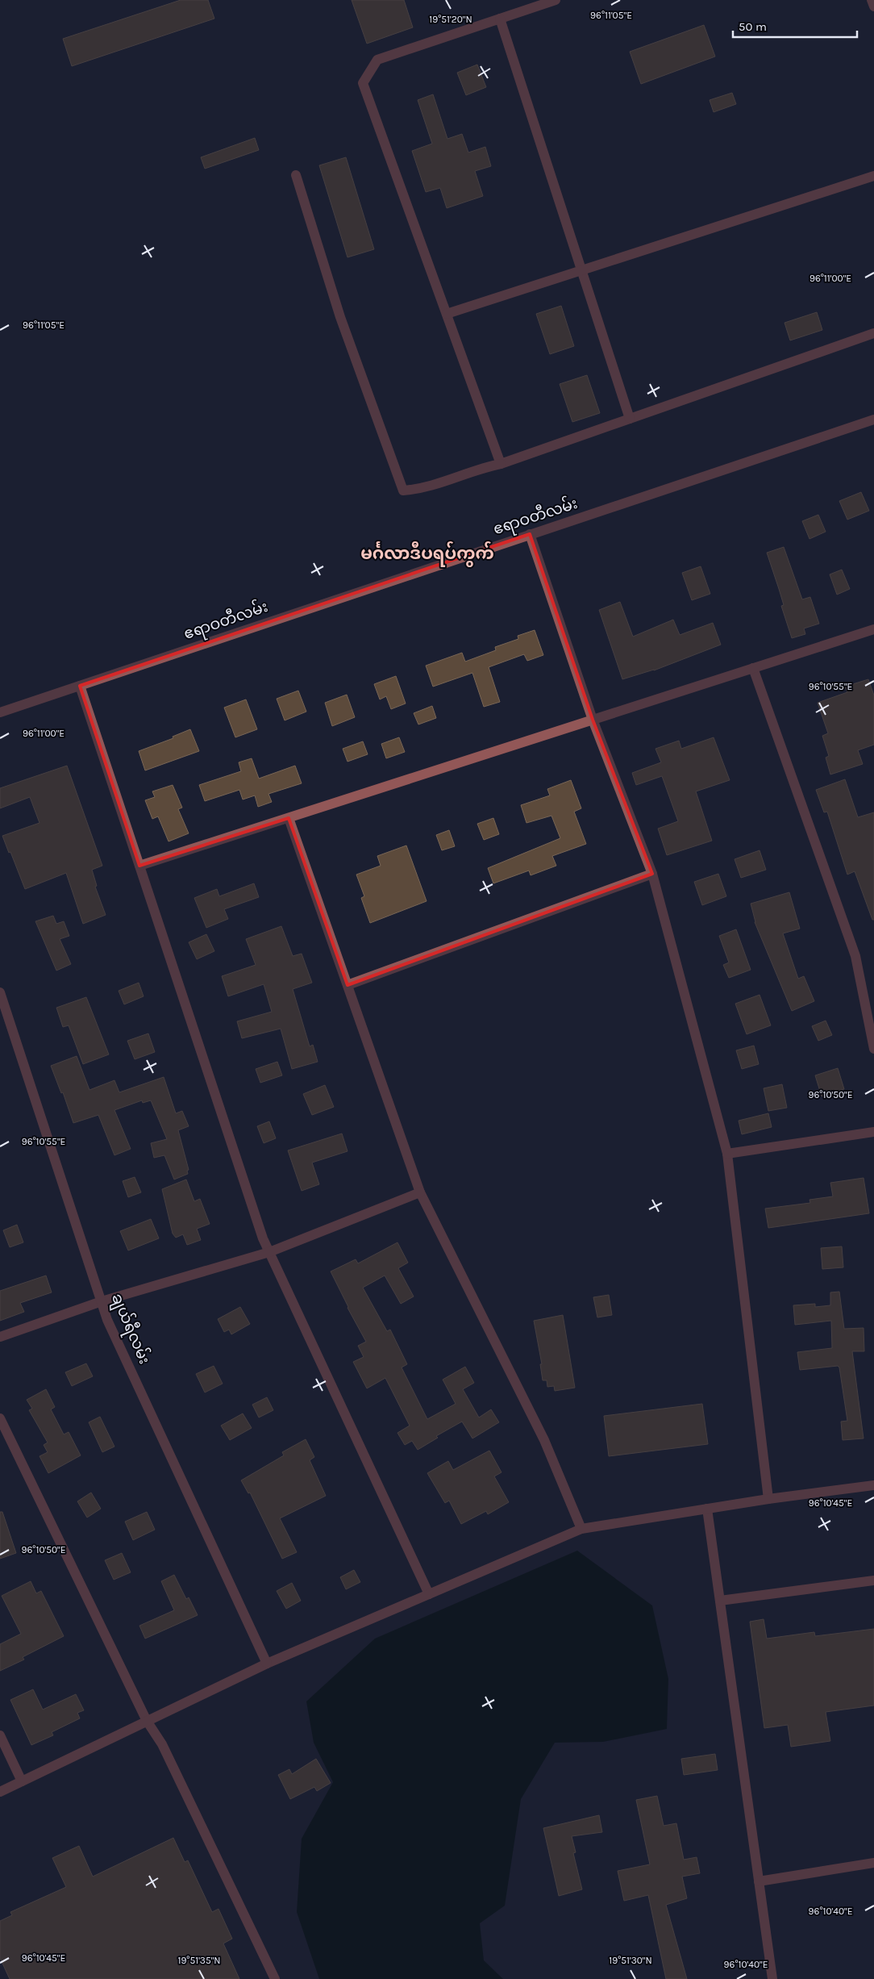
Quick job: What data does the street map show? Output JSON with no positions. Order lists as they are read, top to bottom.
{
  "streets": {
    "street": ["ဧရာဝတီလမ်း", "ချယ်ရီလမ်း"]
  },
  "districts": ["မင်္ဂလာဒီပရပ်ကွက်"],
  "scale_bar": "50 m",
  "coordinates": [
    "96°11'05\"E",
    "19°51'20\"N",
    "96°11'00\"E",
    "96°10'55\"E",
    "96°10'50\"E",
    "96°10'45\"E",
    "96°10'40\"E",
    "19°51'35\"N",
    "19°51'30\"N"
  ]
}
